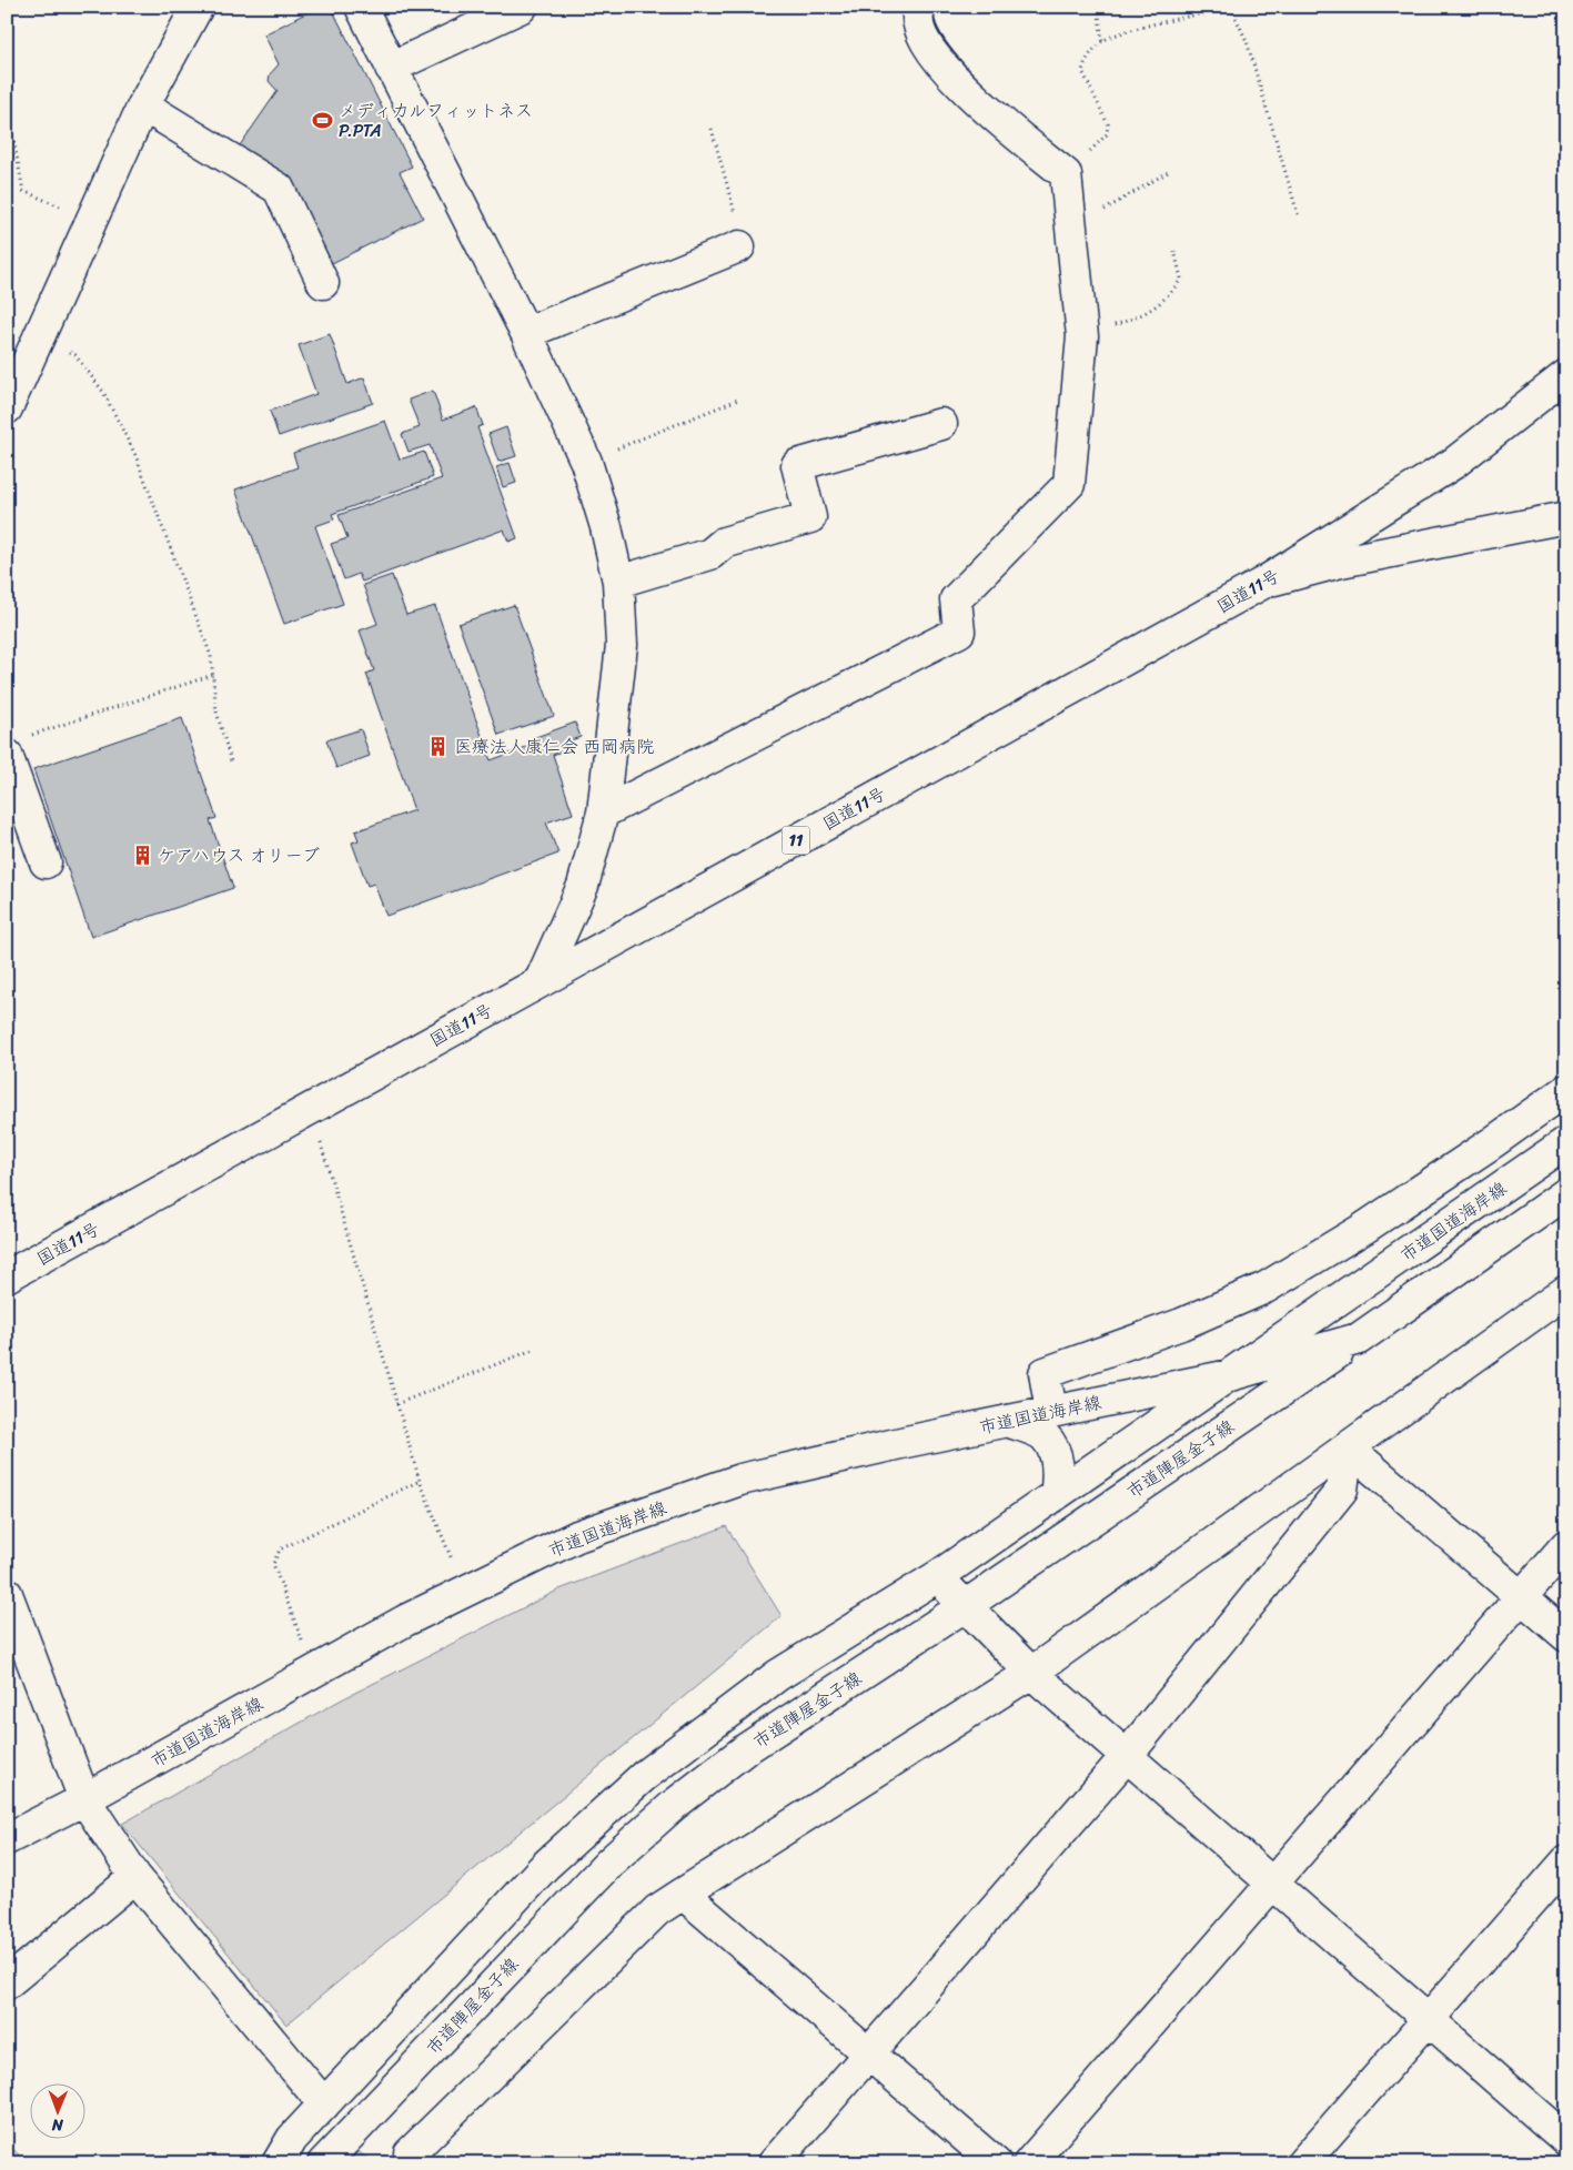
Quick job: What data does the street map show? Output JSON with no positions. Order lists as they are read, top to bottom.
{
  "streets": {
    "main road": [
      "国道11号",
      "11",
      "市道国道海岸線",
      "市道陣屋金子線"
    ]
  },
  "crossings": [
    ["市道国道海岸線", "市道陣屋金子線"]
  ],
  "places": {
    "sports": ["メディカルフィットネス P.PTA"],
    "building": ["医療法人康仁会 西岡病院", "ケアハウス オリーブ"]
  },
  "north": "bottom"
}
